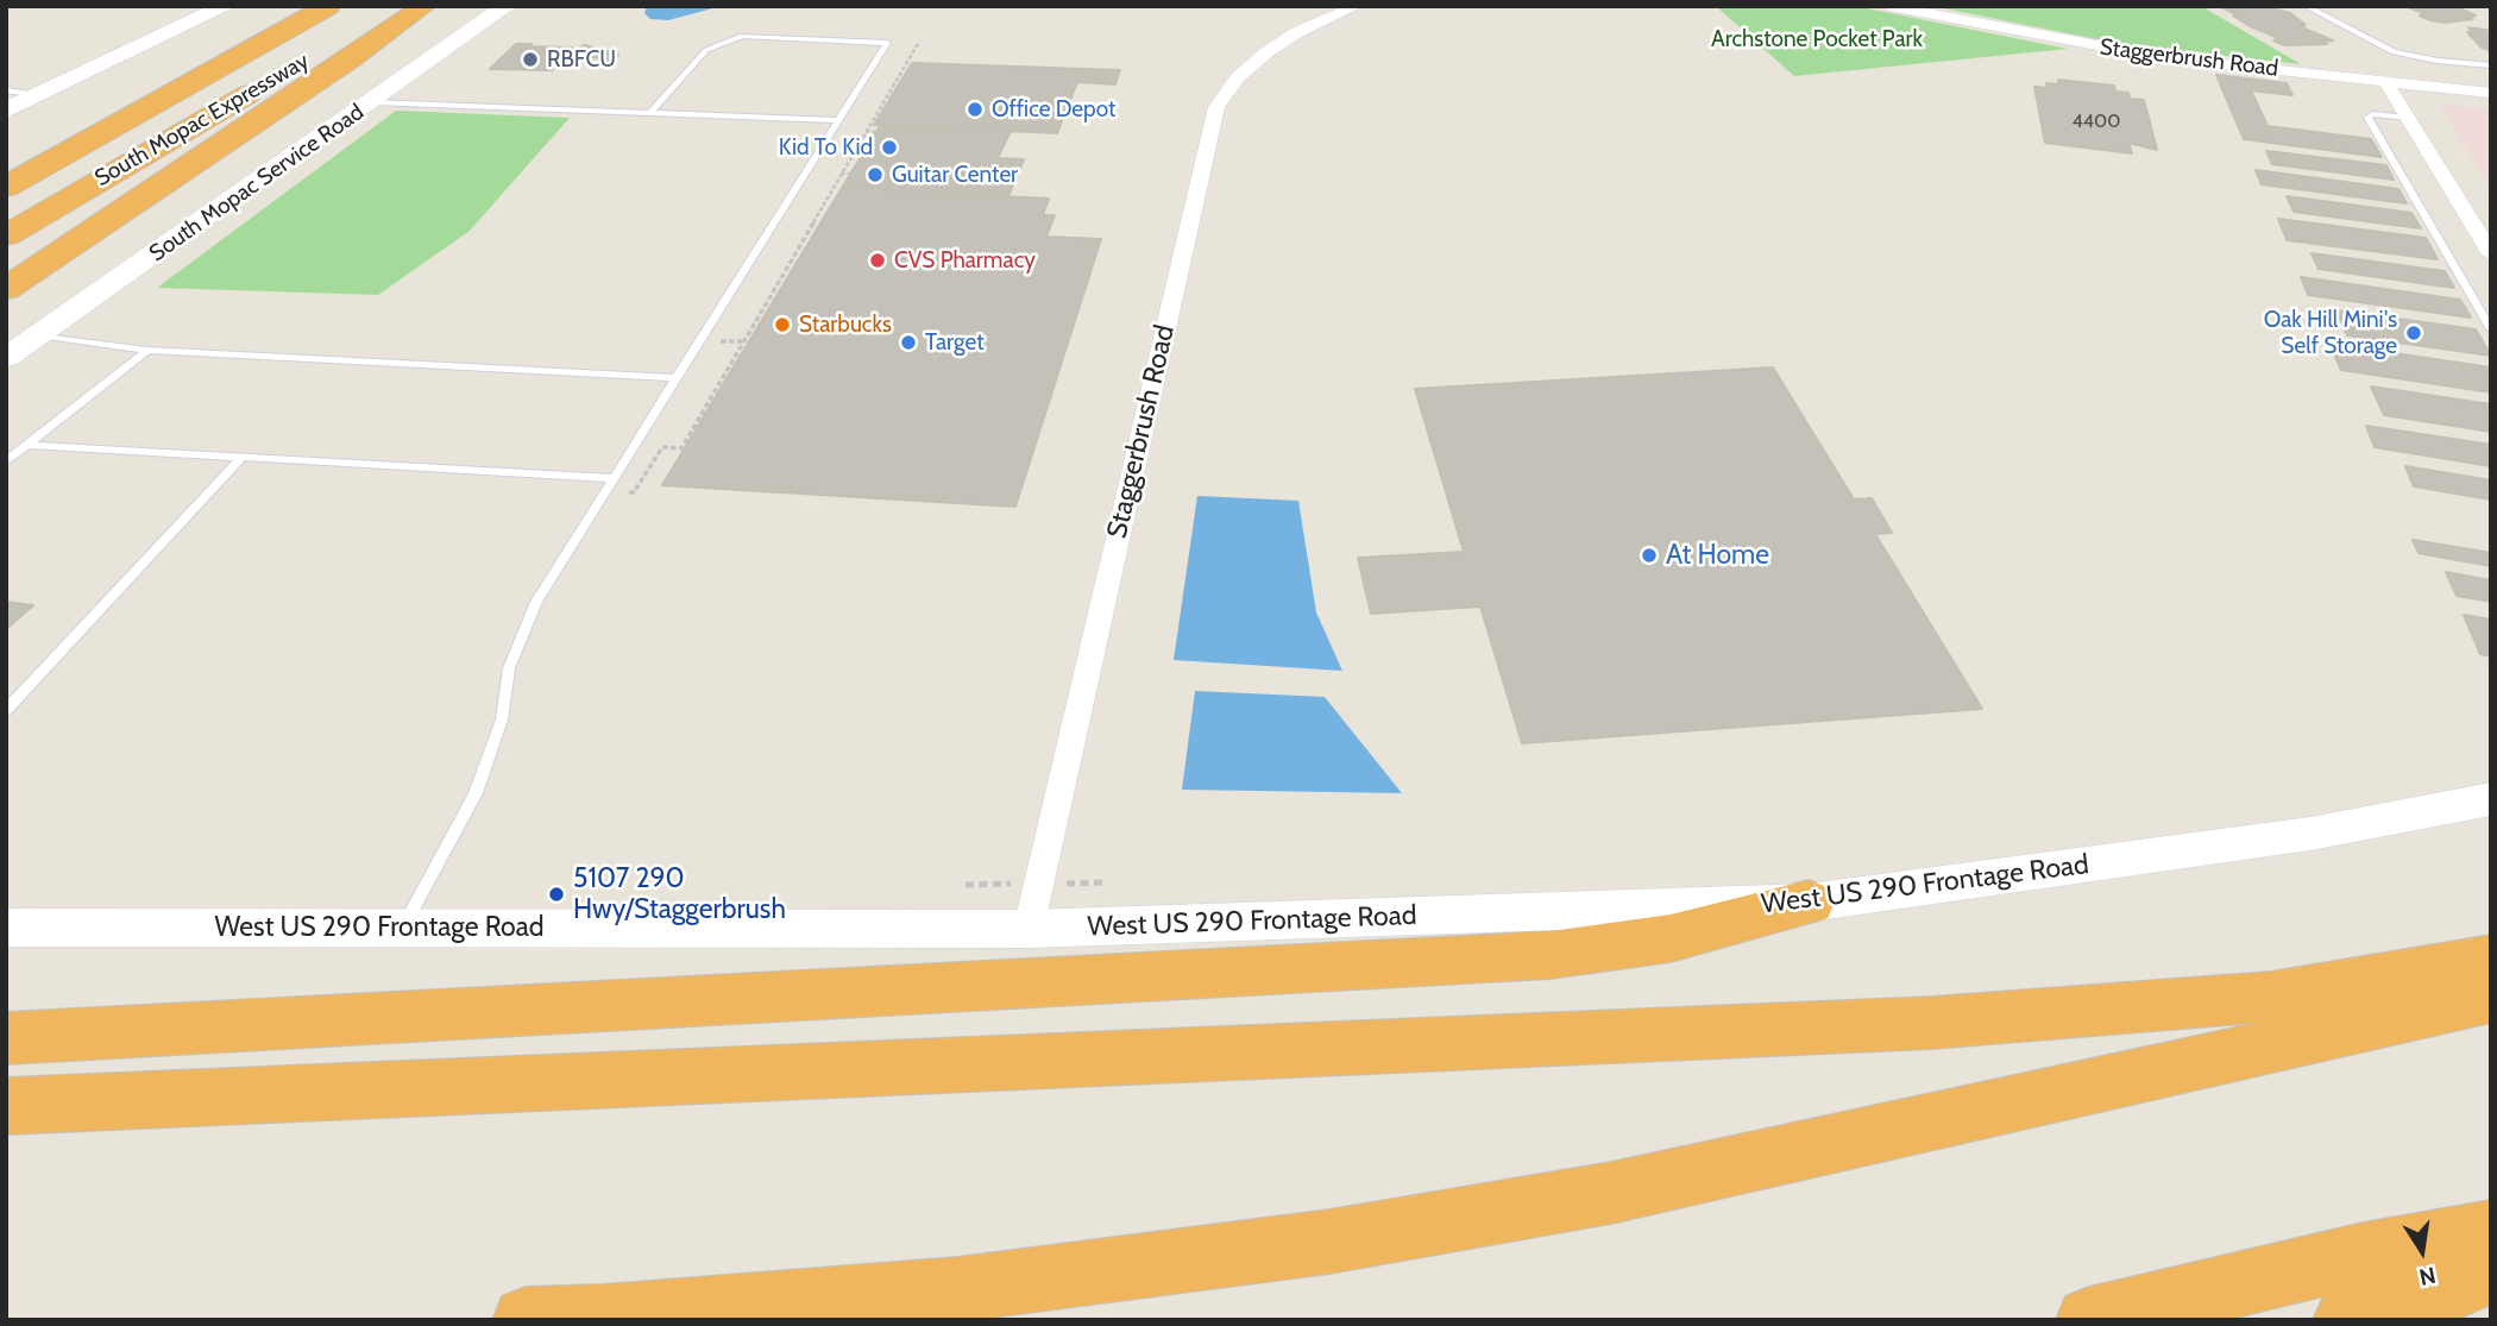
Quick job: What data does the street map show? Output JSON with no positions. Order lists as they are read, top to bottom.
{
  "streets": {
    "highway": ["South Mopac Expressway"],
    "main road": ["South Mopac Service Road", "West US 290 Frontage Road"],
    "street": ["Staggerbrush Road"]
  },
  "crossings": [
    ["Staggerbrush Road", "West US 290 Frontage Road"]
  ],
  "parks": ["Archstone Pocket Park"],
  "places": [
    "RBFCU",
    "Office Depot",
    "Kid To Kid",
    "Guitar Center",
    "CVS Pharmacy",
    "Starbucks",
    "Oak Hill Mini's Self Storage",
    "Target",
    "At Home",
    "5107 290 Hwy/Staggerbrush"
  ],
  "house_numbers": ["4400"],
  "north": "bottom"
}
